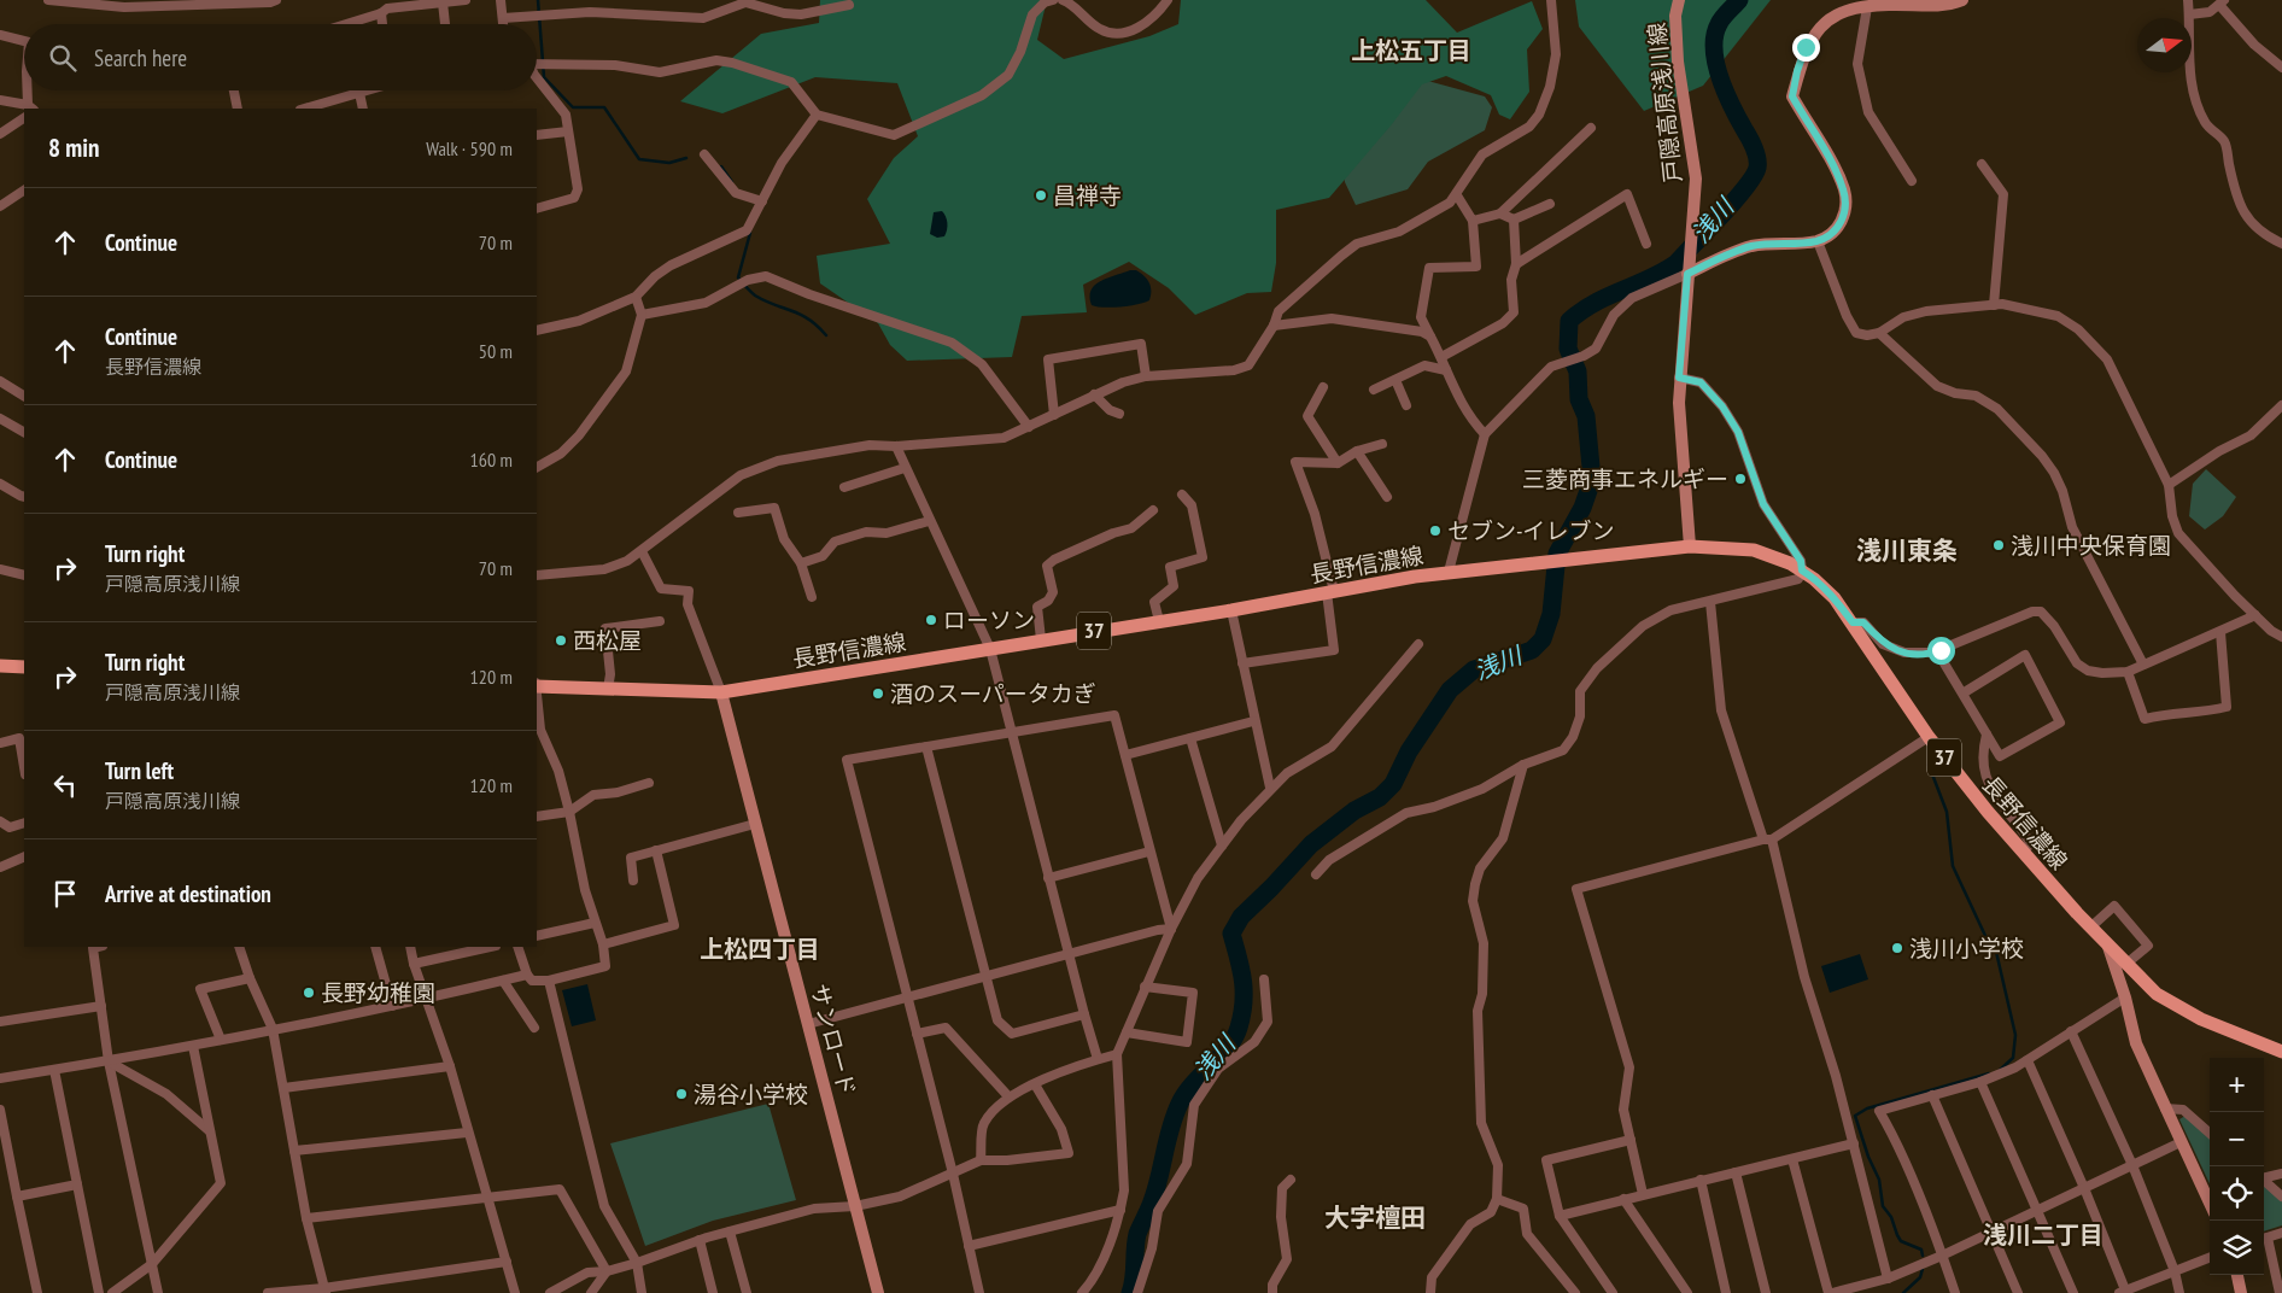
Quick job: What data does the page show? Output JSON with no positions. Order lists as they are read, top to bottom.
{
  "streets": {
    "main road": [
      "戸隠高原浅川線",
      "長野信濃線",
      "37",
      "サンロード"
    ]
  },
  "crossings": [
    ["戸隠高原浅川線", "長野信濃線"],
    ["長野信濃線", "サンロード"]
  ],
  "districts": [
    "上松五丁目",
    "浅川東条",
    "上松四丁目",
    "大字檀田",
    "浅川二丁目"
  ],
  "water": ["浅川"],
  "places": [
    "昌禅寺",
    "三菱商事エネルギー",
    "セブン-イレブン",
    "浅川中央保育園",
    "ローソン",
    "西松屋",
    "酒のスーパータカぎ",
    "浅川小学校",
    "長野幼稚園",
    "湯谷小学校"
  ],
  "north": "right",
  "page": {
    "search": "Search here",
    "heading": ["8 min", "Walk · 590 m"],
    "list": [
      ["Continue", "70 m"],
      ["Continue", "長野信濃線", "50 m"],
      ["Continue", "160 m"],
      ["Turn right", "戸隠高原浅川線", "70 m"],
      ["Turn right", "戸隠高原浅川線", "120 m"],
      ["Turn left", "戸隠高原浅川線", "120 m"],
      "Arrive at destination"
    ],
    "map_buttons": ["+", "−"]
  }
}
